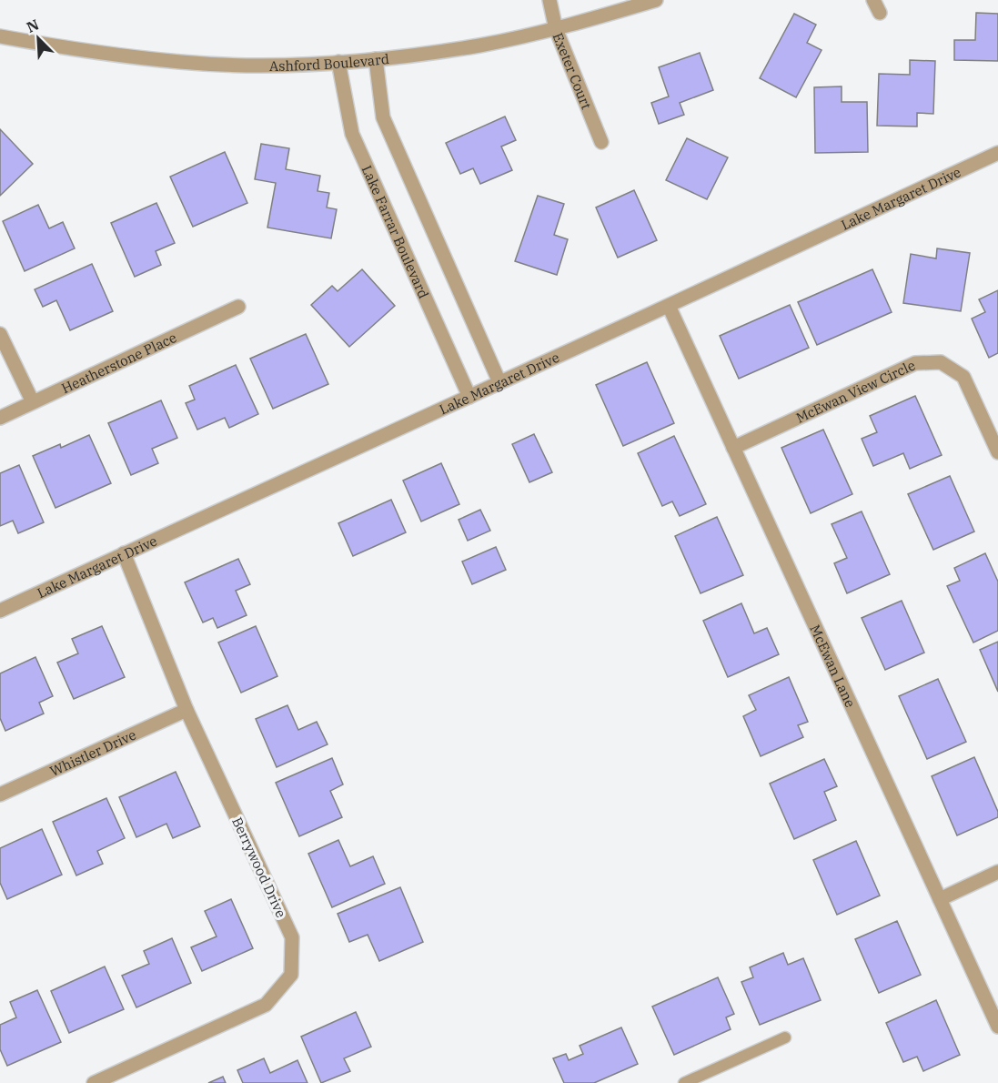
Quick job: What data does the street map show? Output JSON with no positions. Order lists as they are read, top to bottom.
{
  "streets": {
    "street": [
      "Ashford Boulevard",
      "Exeter Court",
      "Lake Margaret Drive",
      "Lake Farrar Boulevard",
      "Heatherstone Place",
      "McEwan View Circle",
      "McEwan Lane",
      "Whistler Drive",
      "Berrywood Drive"
    ]
  },
  "crossings": [
    ["Ashford Boulevard", "Exeter Court"],
    ["Ashford Boulevard", "Lake Farrar Boulevard"],
    ["Lake Margaret Drive", "Lake Farrar Boulevard"],
    ["Lake Margaret Drive", "McEwan Lane"],
    ["Lake Margaret Drive", "Berrywood Drive"],
    ["McEwan View Circle", "McEwan Lane"],
    ["Whistler Drive", "Berrywood Drive"]
  ],
  "north": "top left"
}
